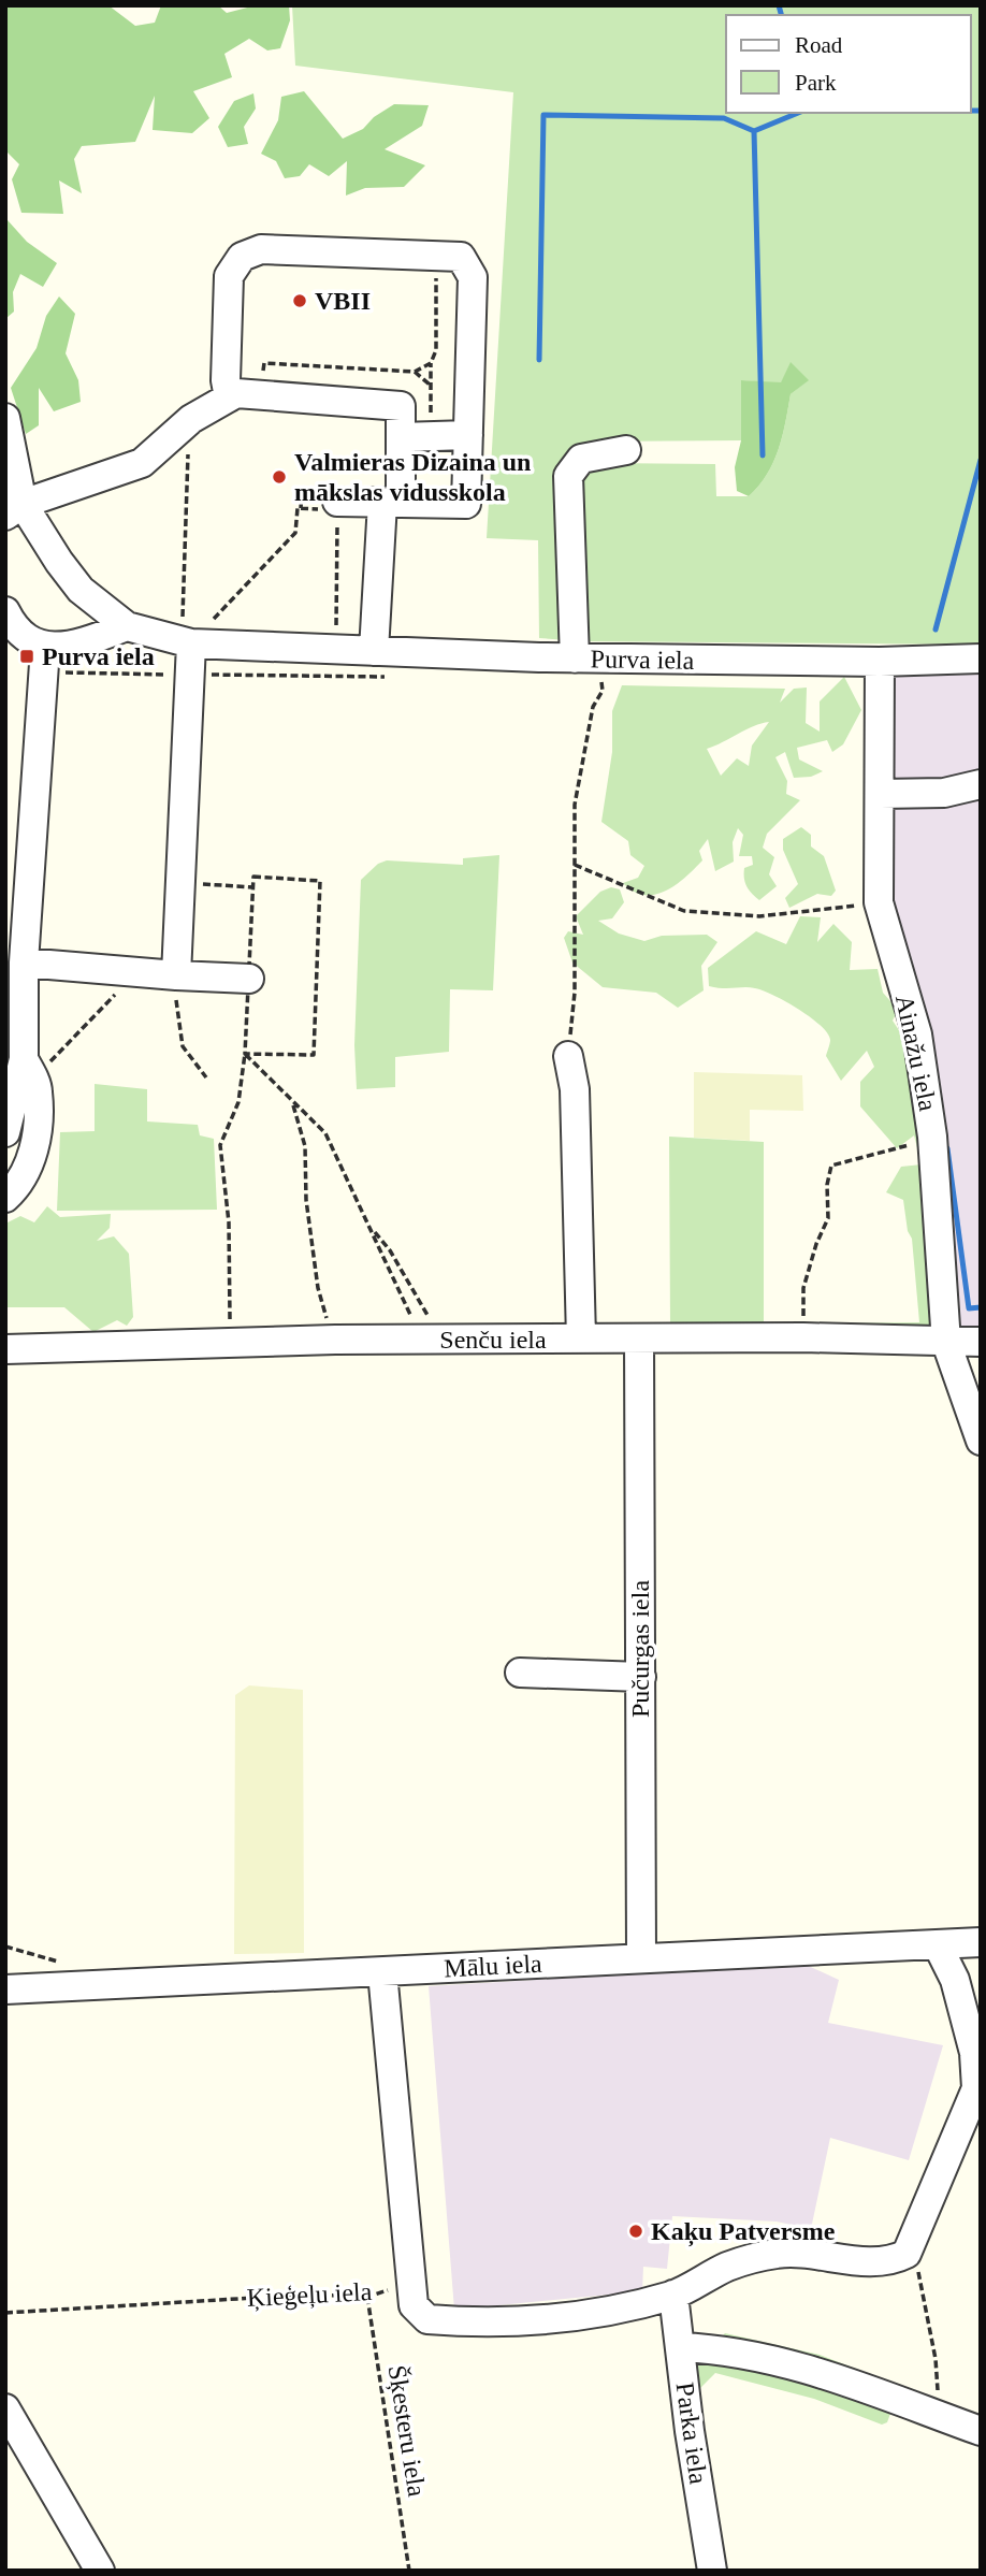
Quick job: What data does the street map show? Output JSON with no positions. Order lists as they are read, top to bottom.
{
  "streets": {
    "street": [
      "Purva iela",
      "Ainažu iela",
      "Senču iela",
      "Pučurgas iela",
      "Mālu iela",
      "Parka iela"
    ],
    "path": ["Ķieģeļu iela", "Šķesteru iela"]
  },
  "crossings": [
    ["Purva iela", "Ainažu iela"],
    ["Ainažu iela", "Senču iela"],
    ["Senču iela", "Pučurgas iela"],
    ["Pučurgas iela", "Mālu iela"],
    ["Ķieģeļu iela", "Šķesteru iela"]
  ],
  "places": {
    "other": ["VBII", "Valmieras Dizaina un mākslas vidusskola", "Kaķu Patversme"],
    "transit": ["Purva iela"]
  },
  "legend": ["Road", "Park"]
}
